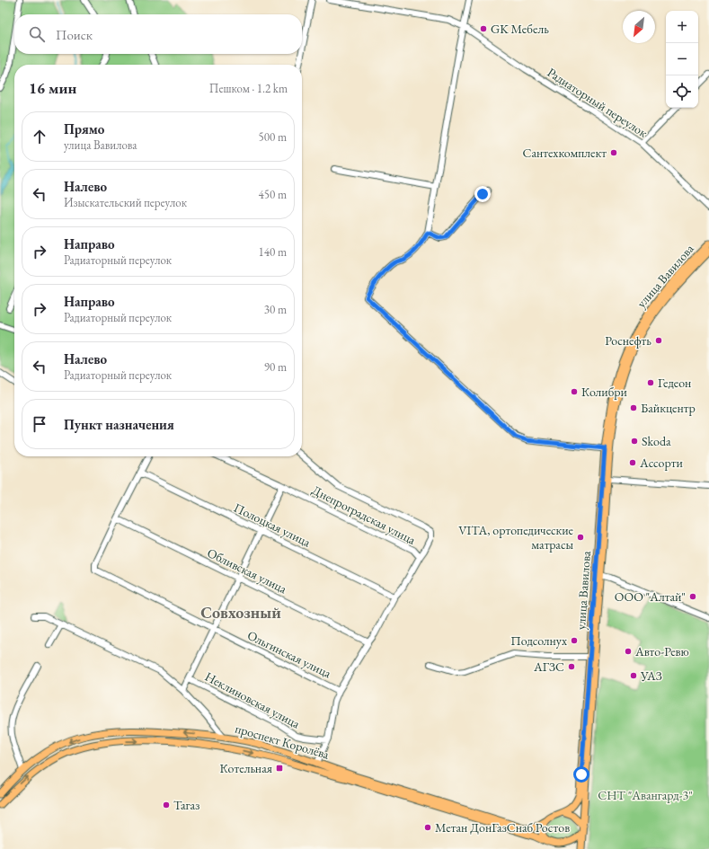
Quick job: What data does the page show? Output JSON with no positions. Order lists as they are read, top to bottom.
{
  "streets": {
    "main road": ["улица Вавилова", "проспект Королёва"],
    "street": [
      "Радиаторный переулок",
      "Днепроградская улица",
      "Полоцкая улица",
      "Обливская улица",
      "Ольгинская улица",
      "Неклиновская улица"
    ]
  },
  "crossings": [
    ["улица Вавилова", "проспект Королёва"],
    ["Днепроградская улица", "Неклиновская улица"],
    ["Полоцкая улица", "Неклиновская улица"],
    ["Обливская улица", "Ольгинская улица"],
    ["Обливская улица", "Неклиновская улица"],
    ["Ольгинская улица", "Неклиновская улица"]
  ],
  "districts": ["Совхозный"],
  "parks": ["СНТ \"Авангард-3\""],
  "places": {
    "other": [
      "GK Мебель",
      "Сантехкомплект",
      "Роснефть",
      "Гедеон",
      "Колибри",
      "Байкцентр",
      "Skoda",
      "Ассорти",
      "VITA, ортопедические матрасы",
      "ООО \"Алтай\"",
      "Подсолнух",
      "Авто-Ревю",
      "АГЗС",
      "УАЗ",
      "Тагаз",
      "Метан ДонГазСнаб Ростов"
    ],
    "transit": ["Котельная"]
  },
  "north": "bottom left",
  "page": {
    "map_buttons": ["+", "−"],
    "search": "Поиск",
    "heading": ["16 мин", "Пешком · 1.2 km"],
    "list": [
      ["Прямо", "улица Вавилова", "500 m"],
      ["Налево", "Изыскательский переулок", "450 m"],
      ["Направо", "Радиаторный переулок", "140 m"],
      ["Направо", "Радиаторный переулок", "30 m"],
      ["Налево", "Радиаторный переулок", "90 m"],
      "Пункт назначения"
    ]
  }
}
